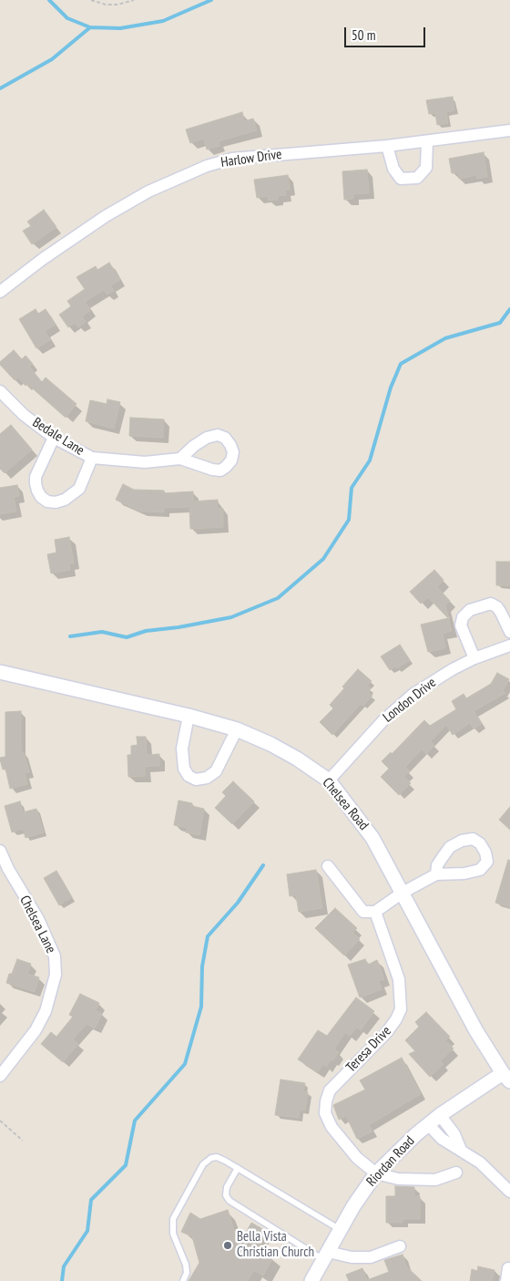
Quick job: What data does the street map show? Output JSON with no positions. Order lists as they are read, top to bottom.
{
  "streets": {
    "street": [
      "Harlow Drive",
      "Bedale Lane",
      "London Drive",
      "Chelsea Road",
      "Chelsea Lane",
      "Teresa Drive",
      "Riordan Road"
    ]
  },
  "crossings": [
    ["London Drive", "Chelsea Road"],
    ["Chelsea Road", "Riordan Road"],
    ["Teresa Drive", "Riordan Road"]
  ],
  "places": ["Bella Vista Christian Church"],
  "scale_bar": "50 m"
}
